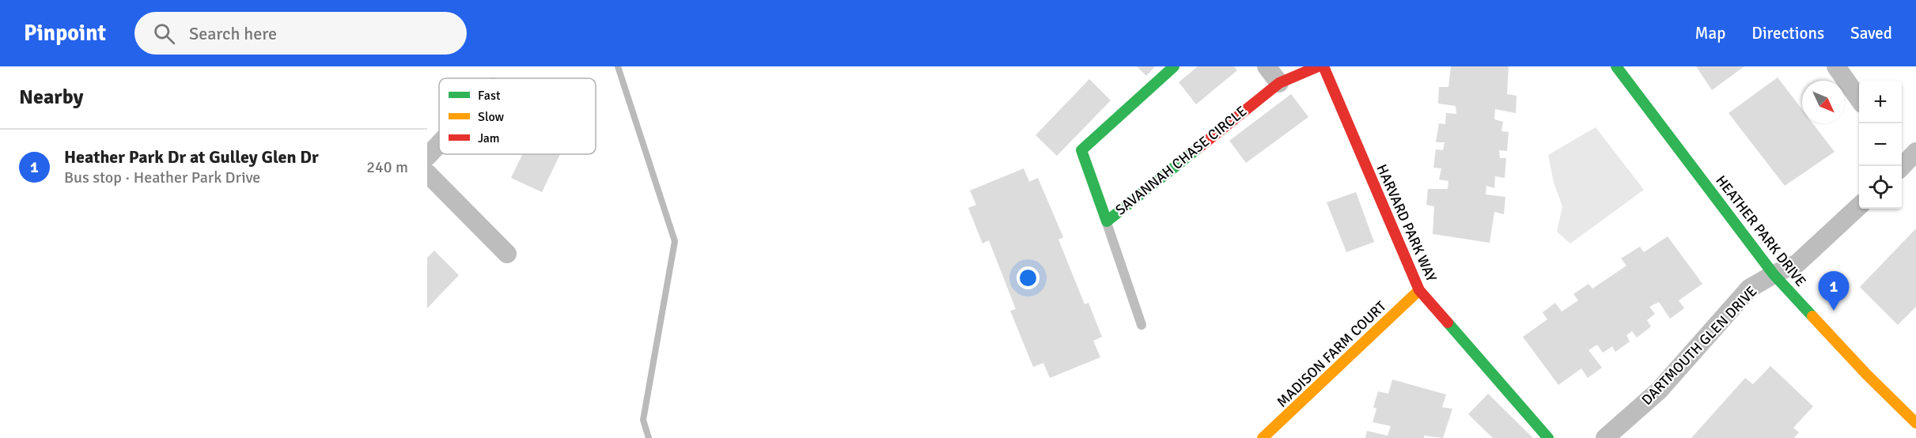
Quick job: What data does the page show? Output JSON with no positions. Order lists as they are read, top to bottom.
{
  "streets": {
    "street": [
      "SAVANNAH CHASE CIRCLE",
      "HARVARD PARK WAY",
      "HEATHER PARK DRIVE",
      "DARTMOUTH GLEN DRIVE",
      "MADISON FARM COURT"
    ]
  },
  "crossings": [
    ["HARVARD PARK WAY", "MADISON FARM COURT"],
    ["HEATHER PARK DRIVE", "DARTMOUTH GLEN DRIVE"]
  ],
  "legend": ["Fast", "Slow", "Jam"],
  "north": "bottom right",
  "page": {
    "header": "Pinpoint",
    "search": "Search here",
    "nav": ["Map", "Directions", "Saved"],
    "heading": "Nearby",
    "map_buttons": ["+", "−"],
    "list": [
      {
        "mark": "1",
        "name": "Heather Park Dr at Gulley Glen Dr",
        "note": "Bus stop · Heather Park Drive",
        "value": "240 m"
      }
    ],
    "pins": "1"
  }
}
